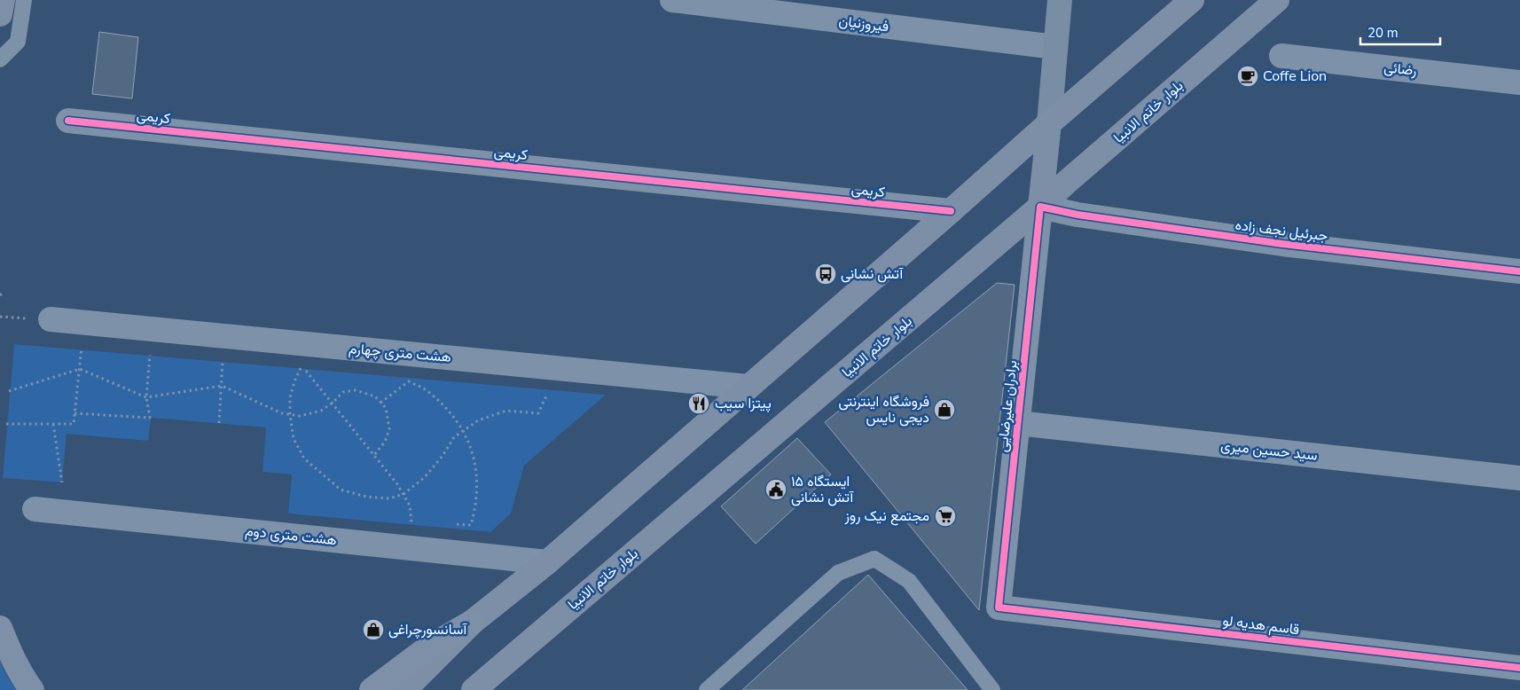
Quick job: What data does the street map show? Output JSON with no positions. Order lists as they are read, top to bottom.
{
  "streets": {
    "main road": ["بلوار خاتم الانبیا"],
    "street": [
      "فیروزنیان",
      "رضائی",
      "کریمی",
      "جبرئیل نجف زاده",
      "هشت متری چهارم",
      "برادران علیرضایی",
      "سید حسین میری",
      "هشت متری دوم",
      "قاسم هدیه لو"
    ]
  },
  "crossings": [
    ["بلوار خاتم الانبیا", "جبرئیل نجف زاده"],
    ["بلوار خاتم الانبیا", "برادران علیرضایی"],
    ["جبرئیل نجف زاده", "برادران علیرضایی"],
    ["برادران علیرضایی", "سید حسین میری"],
    ["برادران علیرضایی", "قاسم هدیه لو"]
  ],
  "places": {
    "cafe": ["Coffe Lion"],
    "bus stop": ["آتش نشانی"],
    "restaurant": ["پیتزا سیب"],
    "shop": ["فروشگاه اینترنتی دیجی نایس", "آسانسورچراغی"],
    "public building": ["ایستگاه ۱۵ آتش نشانی"],
    "supermarket": ["مجتمع نیک‌ روز"]
  },
  "scale_bar": "20 m"
}
